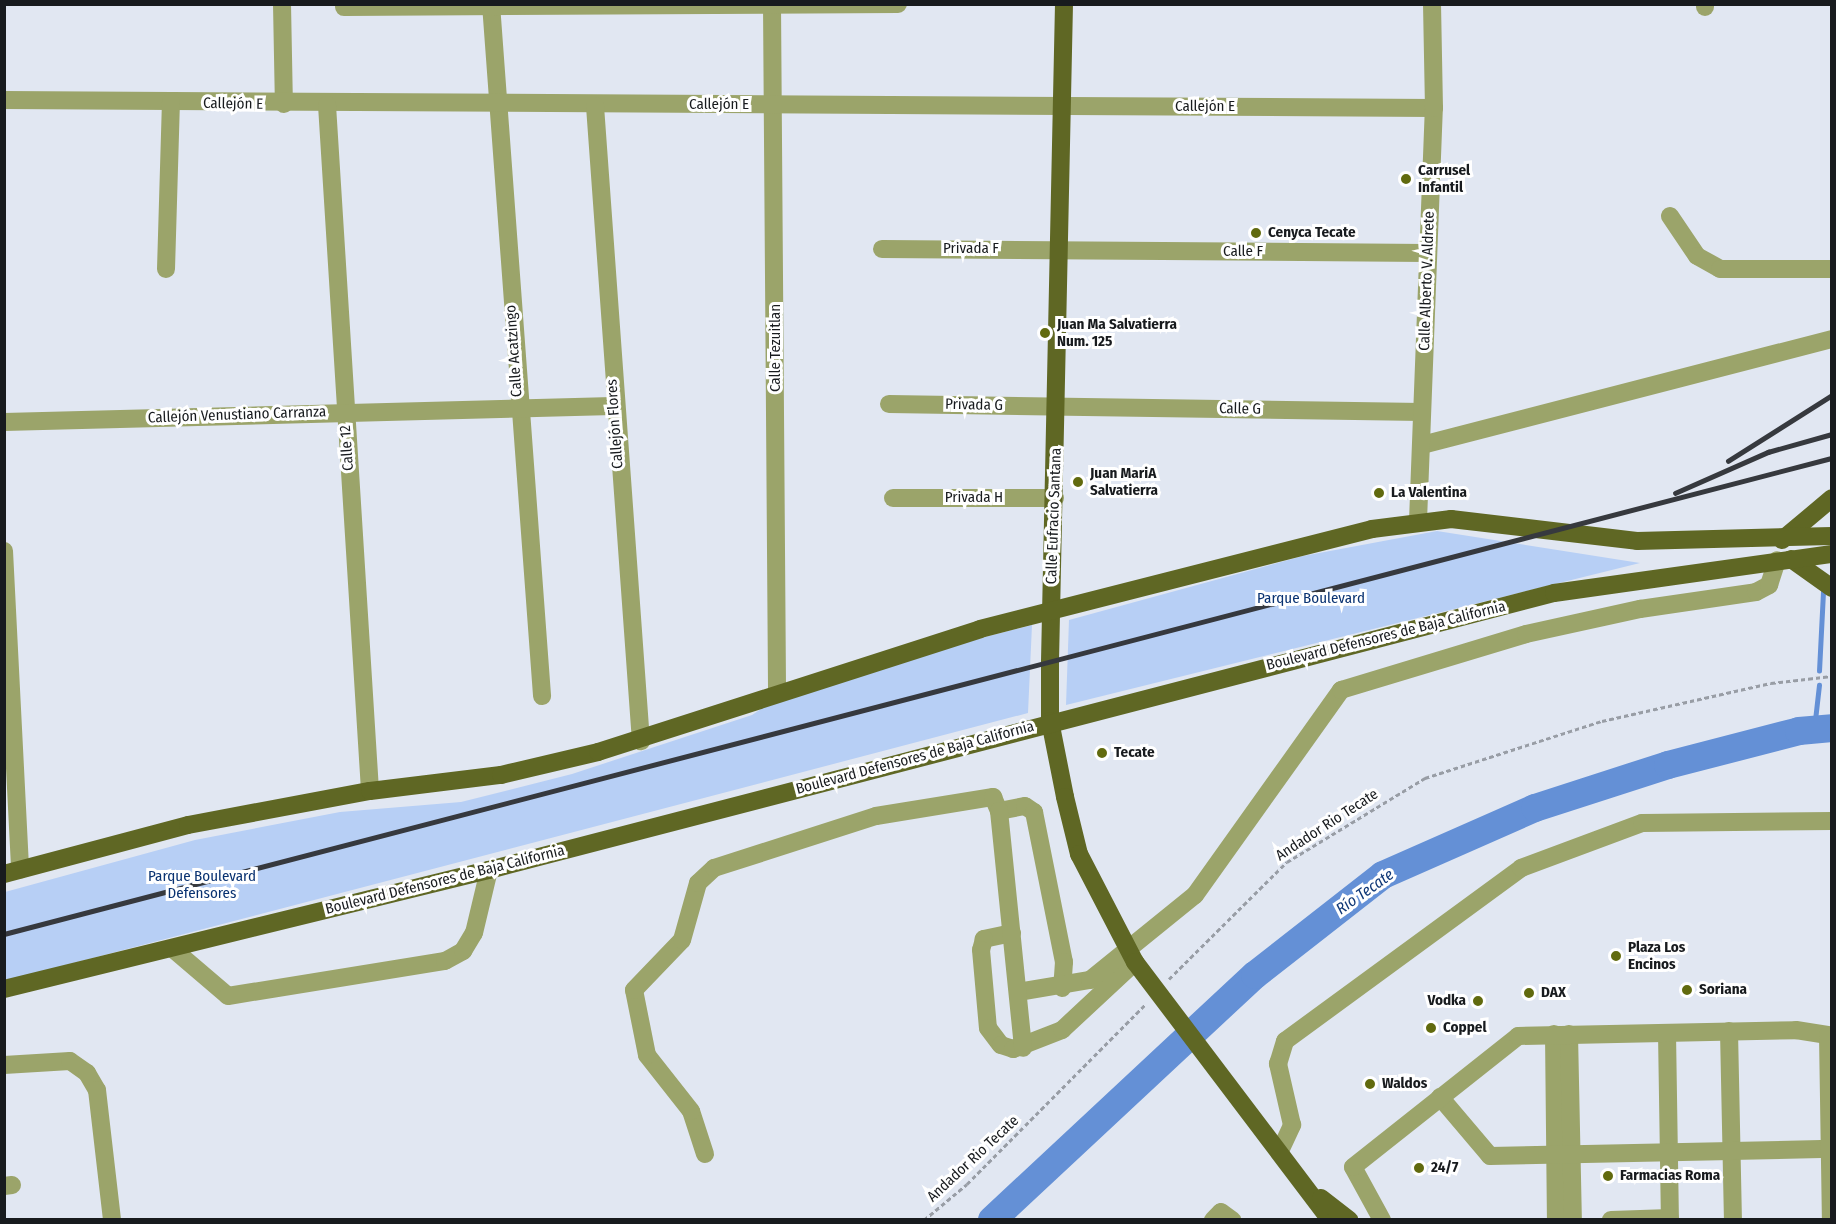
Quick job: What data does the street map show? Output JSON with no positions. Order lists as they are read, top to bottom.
{
  "streets": {
    "main road": ["Calle Eufracio Santana", "Boulevard Defensores de Baja California"],
    "street": [
      "Callejón E",
      "Privada F",
      "Calle F",
      "Calle Alberto V. Aldrete",
      "Calle Tezuitlan",
      "Calle Acatzingo",
      "Privada G",
      "Calle G",
      "Callejón Venustiano Carranza",
      "Callejón Flores",
      "Calle 12",
      "Privada H"
    ],
    "path": ["Andador Rio Tecate"]
  },
  "crossings": [
    ["Callejón E", "Calle Alberto V. Aldrete"],
    ["Callejón E", "Calle Tezuitlan"],
    ["Callejón E", "Calle Acatzingo"],
    ["Callejón E", "Callejón Flores"],
    ["Callejón E", "Calle 12"],
    ["Callejón E", "Calle Eufracio Santana"],
    ["Privada F", "Calle F"],
    ["Privada F", "Calle Eufracio Santana"],
    ["Calle F", "Calle Alberto V. Aldrete"],
    ["Calle F", "Calle Eufracio Santana"],
    ["Calle Alberto V. Aldrete", "Calle G"],
    ["Calle Acatzingo", "Callejón Venustiano Carranza"],
    ["Privada G", "Calle G"],
    ["Privada G", "Calle Eufracio Santana"],
    ["Calle G", "Calle Eufracio Santana"],
    ["Callejón Venustiano Carranza", "Callejón Flores"],
    ["Callejón Venustiano Carranza", "Calle 12"],
    ["Privada H", "Calle Eufracio Santana"],
    ["Calle Eufracio Santana", "Boulevard Defensores de Baja California"],
    ["Calle Eufracio Santana", "Andador Rio Tecate"]
  ],
  "water": ["Río Tecate"],
  "parks": ["Parque Boulevard", "Parque Boulevard Defensores"],
  "places": [
    "Carrusel Infantil",
    "Cenyca Tecate",
    "Juan Ma Salvatierra Num. 125",
    "Juan MariA Salvatierra",
    "La Valentina",
    "Tecate",
    "Plaza Los Encinos",
    "Soriana",
    "DAX",
    "Vodka",
    "Coppel",
    "Waldos",
    "24/7",
    "Farmacias Roma"
  ]
}
